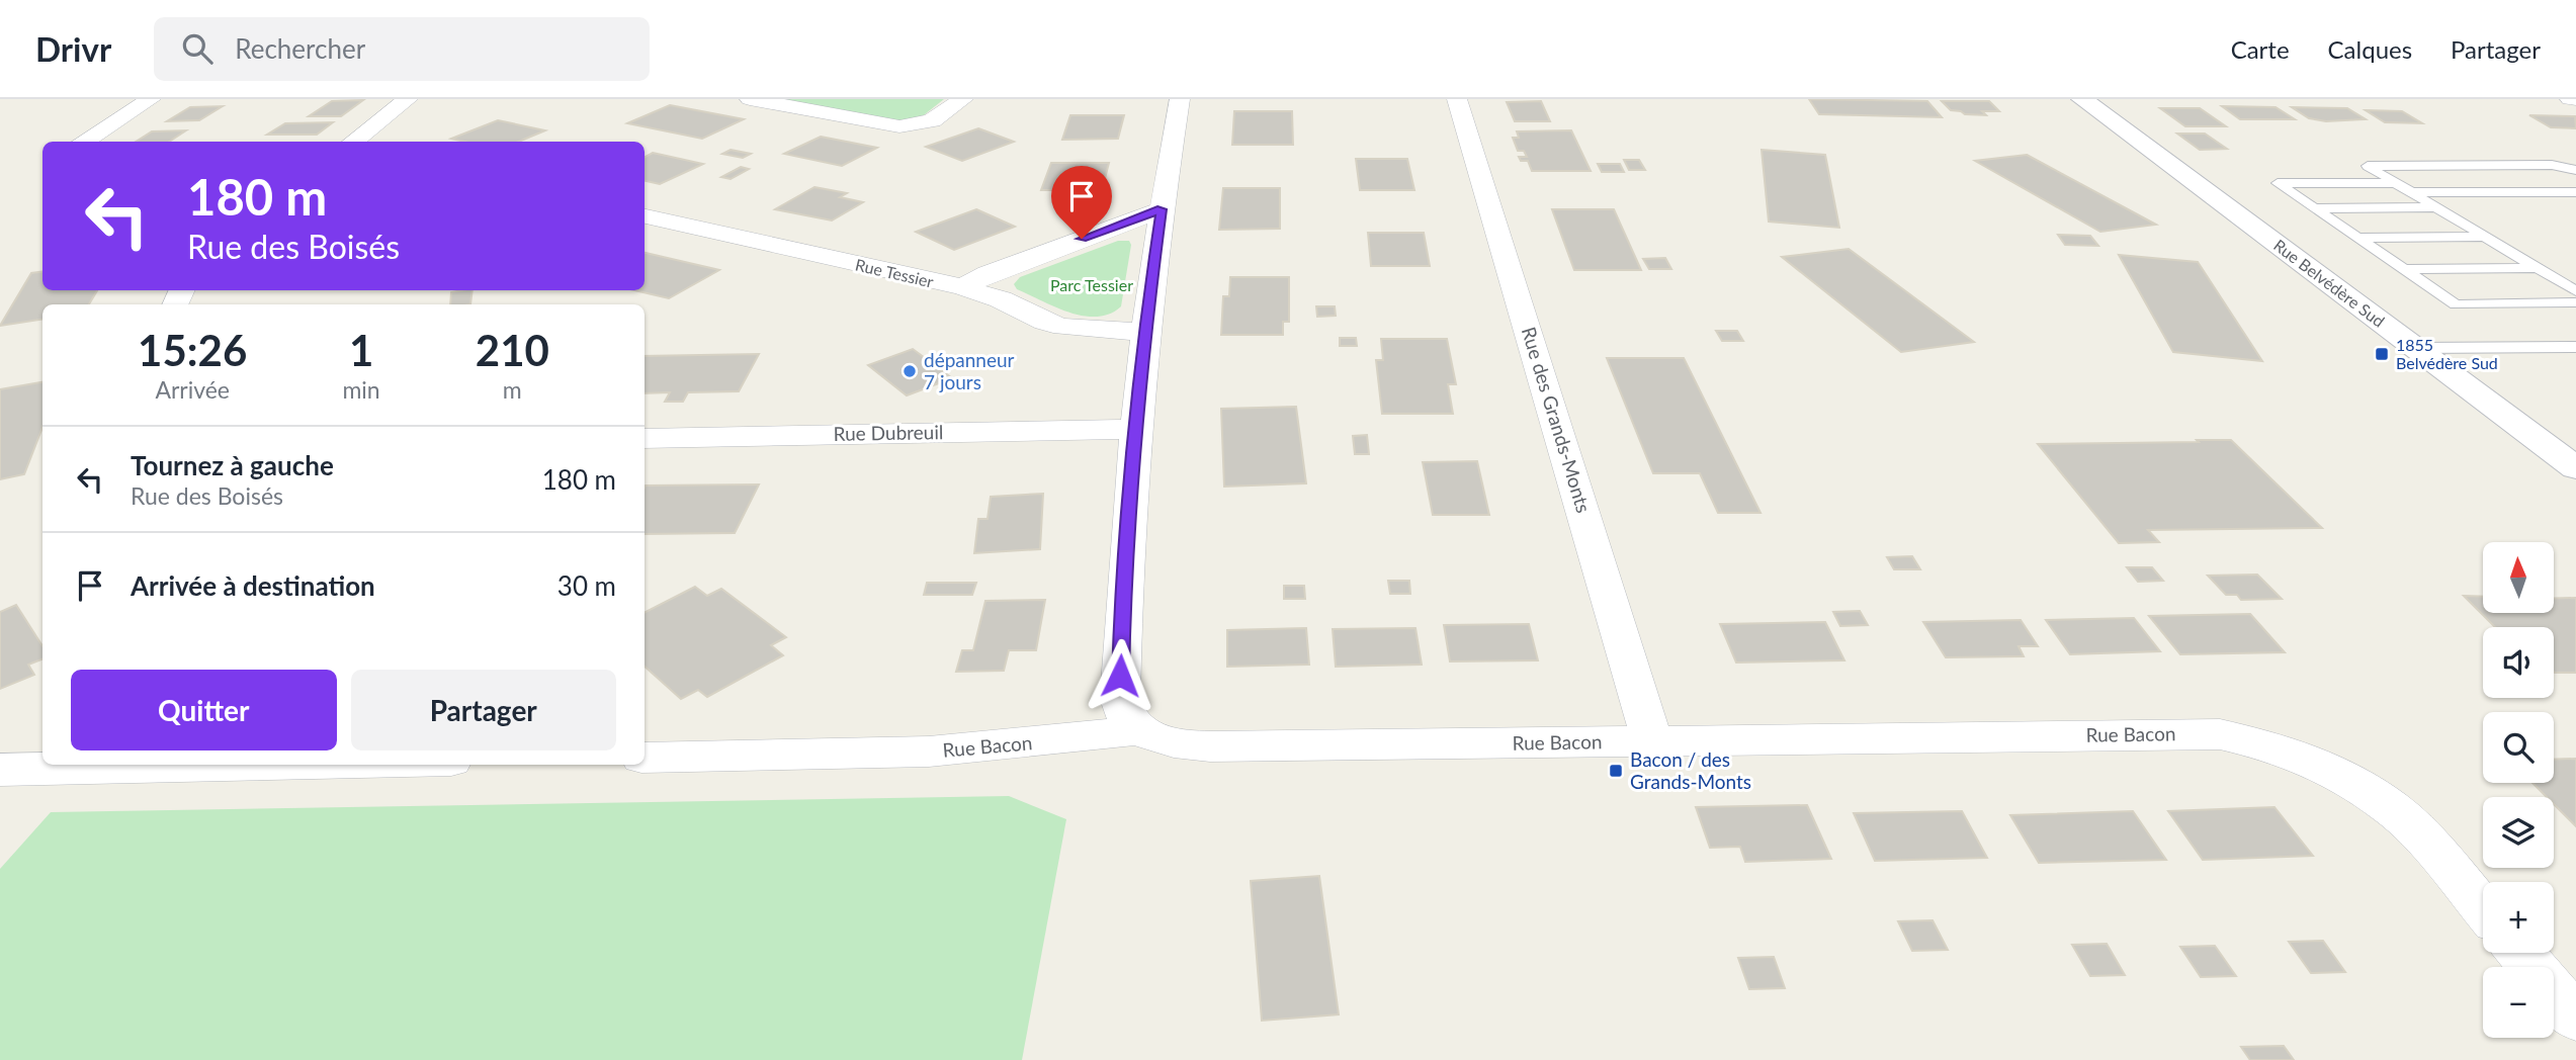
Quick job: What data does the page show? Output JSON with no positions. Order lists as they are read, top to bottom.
{
  "streets": {
    "street": [
      "Rue Tessier",
      "Rue Belvédère Sud",
      "Rue des Grands-Monts",
      "Rue Dubreuil",
      "Rue Bacon"
    ]
  },
  "crossings": [
    ["Rue des Grands-Monts", "Rue Bacon"]
  ],
  "parks": ["Parc Tessier"],
  "places": {
    "transit": ["1855 Belvédère Sud", "Bacon / des Grands-Monts"],
    "other": ["dépanneur 7 jours"]
  },
  "north": "top",
  "page": {
    "header": "Drivr",
    "search": "Rechercher",
    "nav": ["Carte", "Calques", "Partager"],
    "turn": ["180 m", "Rue des Boisés"],
    "eta": [
      "15:26",
      "Arrivée",
      "1",
      "min",
      "210",
      "m"
    ],
    "list": [
      {
        "name": "Tournez à gauche",
        "note": "Rue des Boisés",
        "value": "180 m"
      },
      {
        "name": "Arrivée à destination",
        "value": "30 m"
      }
    ],
    "map_buttons": ["+", "−"],
    "buttons": ["Quitter", "Partager"]
  }
}
